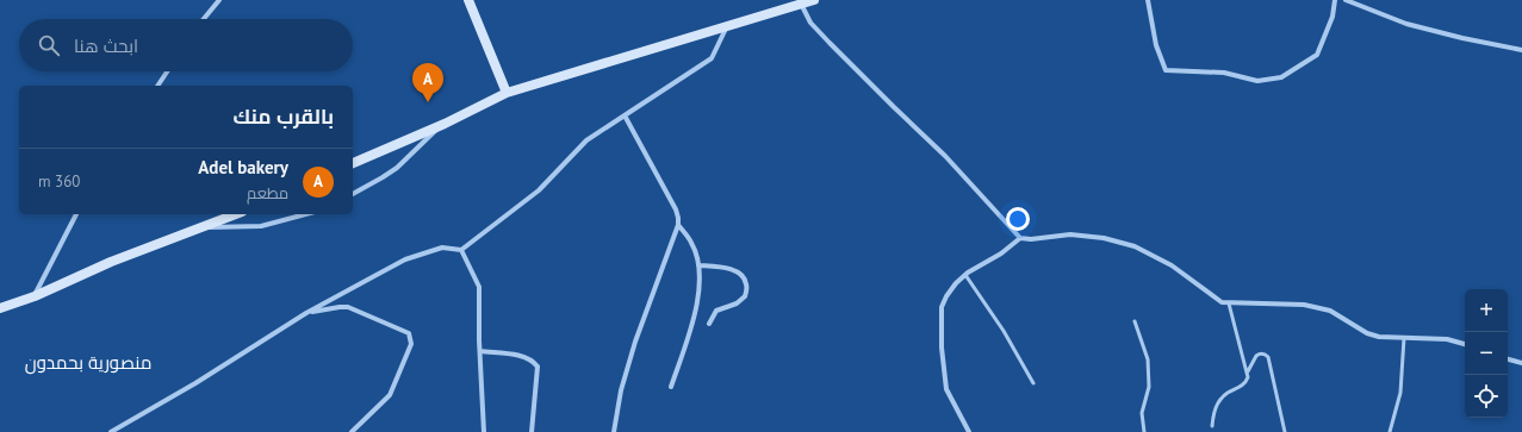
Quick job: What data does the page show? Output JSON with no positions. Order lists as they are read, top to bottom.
{
  "districts": ["منصورية بحمدون"],
  "page": {
    "search": "ابحث هنا",
    "pins": "A",
    "heading": "بالقرب منك",
    "list": [
      {
        "mark": "A",
        "name": "Adel bakery",
        "note": "مطعم",
        "value": "360 m"
      }
    ],
    "map_buttons": ["+", "−"]
  }
}
